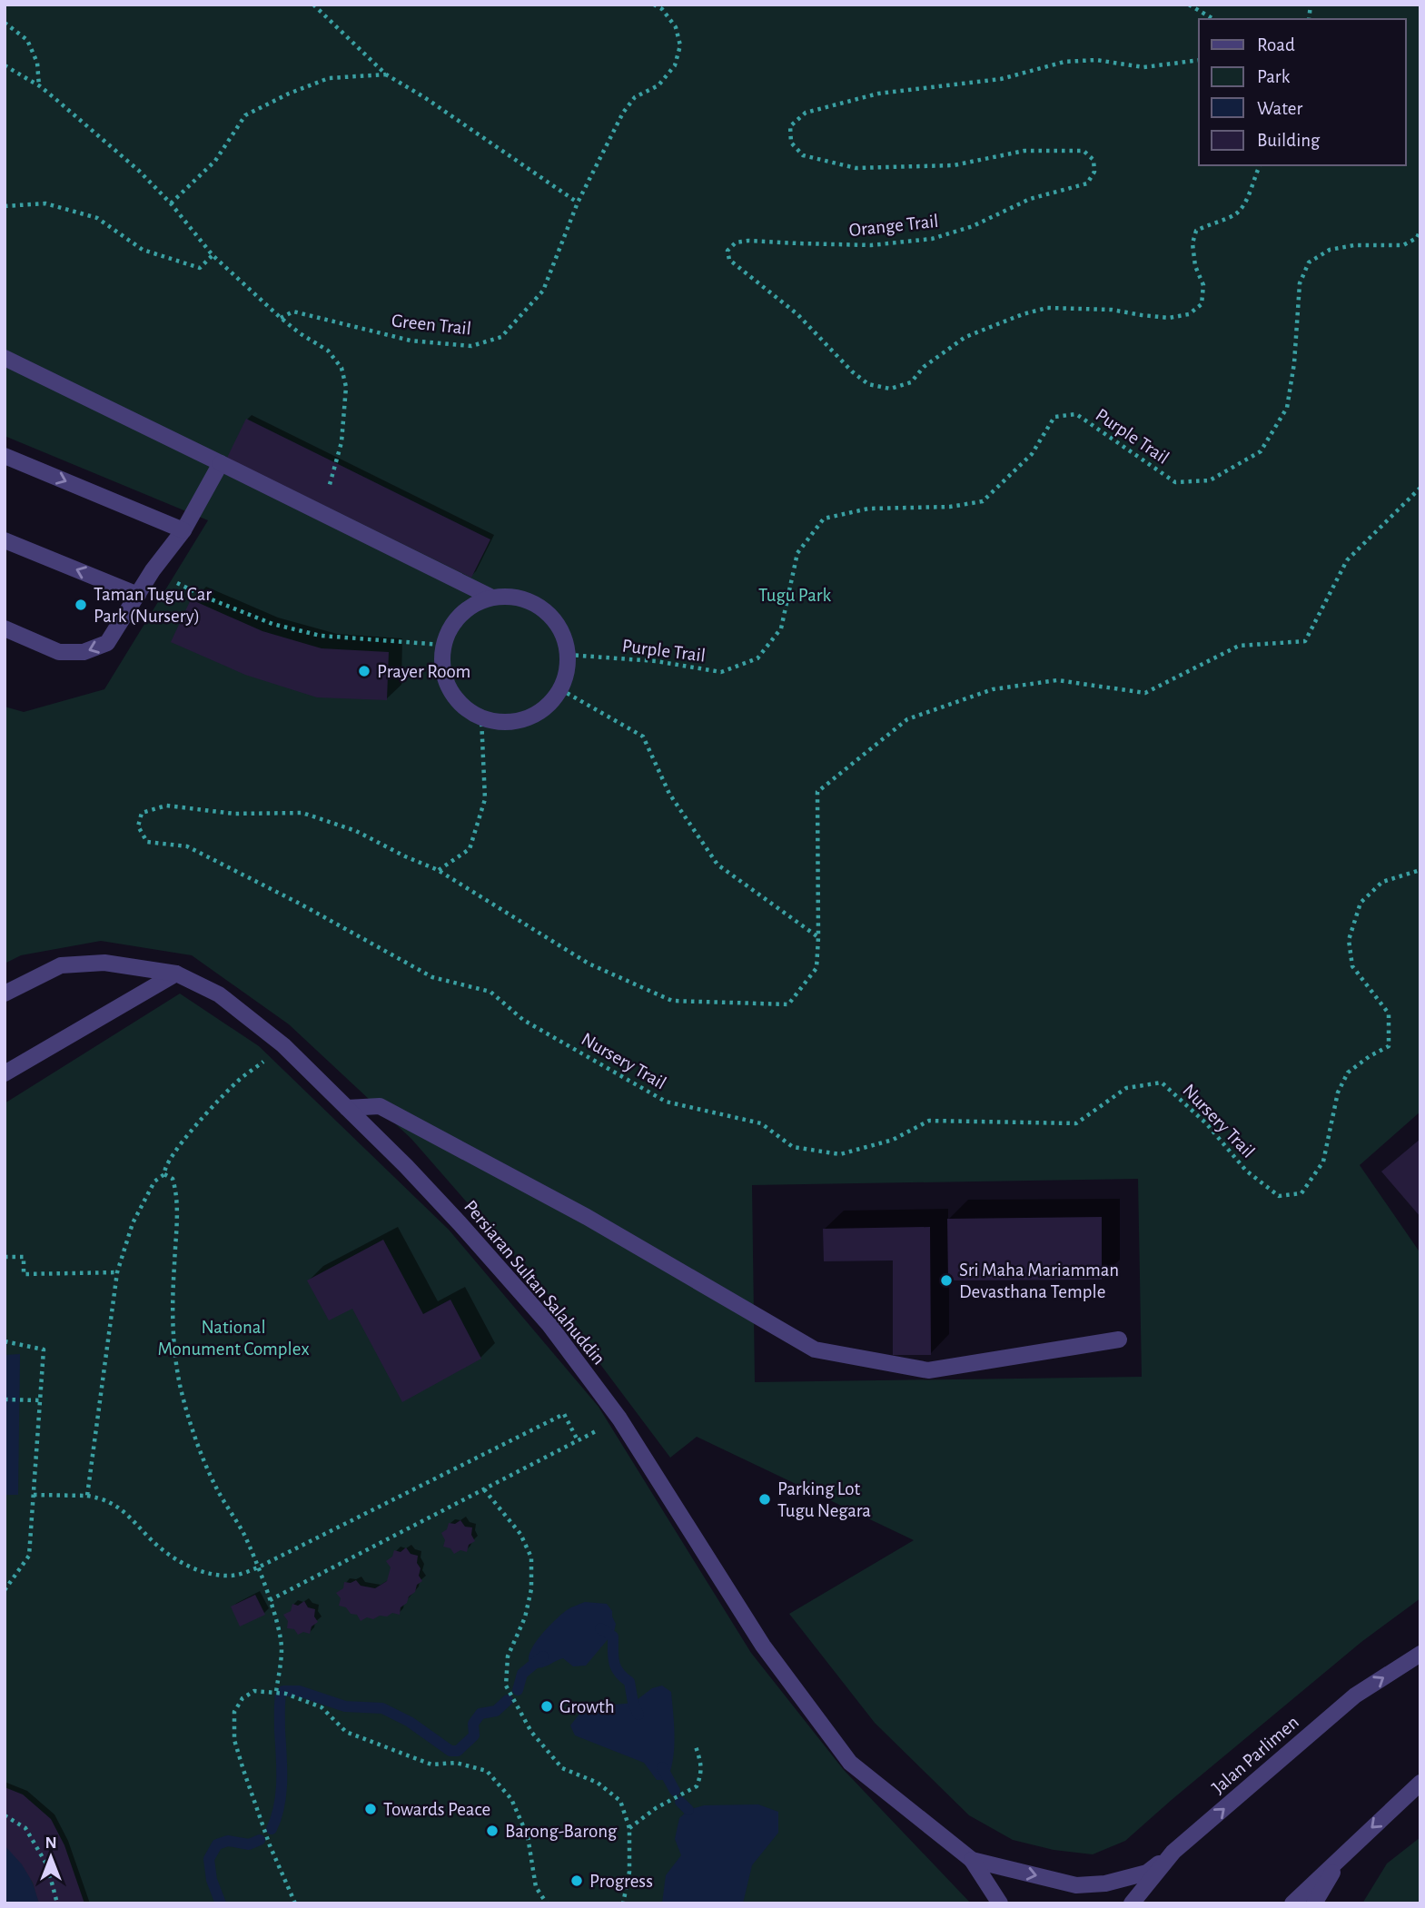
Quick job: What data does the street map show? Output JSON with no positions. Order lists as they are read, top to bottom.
{
  "streets": {
    "street": ["Persiaran Sultan Salahuddin", "Jalan Parlimen"],
    "path": [
      "Orange Trail",
      "Green Trail",
      "Purple Trail",
      "Nursery Trail"
    ]
  },
  "parks": ["Tugu Park", "National Monument Complex"],
  "places": [
    "Taman Tugu Car Park (Nursery)",
    "Prayer Room",
    "Sri Maha Mariamman Devasthana Temple",
    "Parking Lot Tugu Negara",
    "Growth",
    "Towards Peace",
    "Barong-Barong",
    "Progress"
  ],
  "legend": [
    "Road",
    "Park",
    "Water",
    "Building"
  ],
  "north": "top"
}
